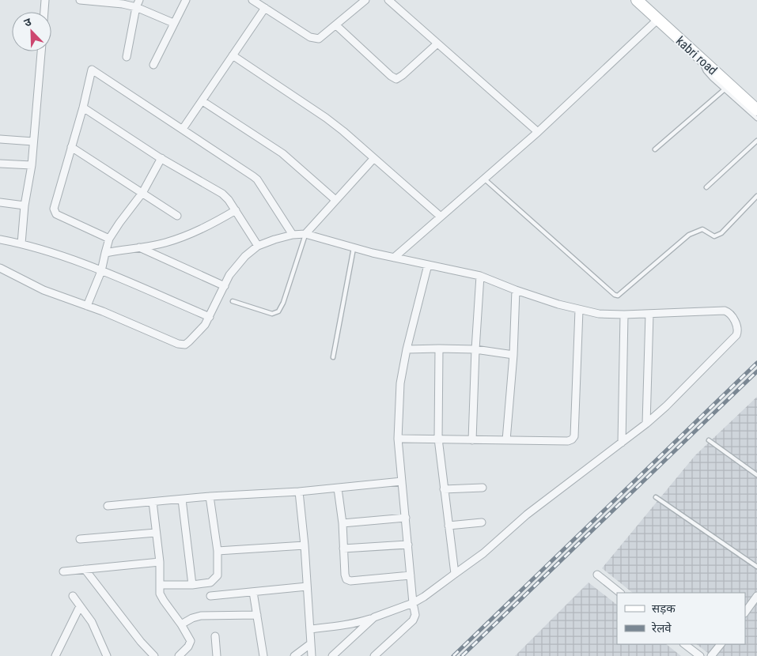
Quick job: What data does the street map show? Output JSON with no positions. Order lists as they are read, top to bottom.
{
  "streets": {
    "street": ["kabri road"]
  },
  "legend": ["सड़क", "रेलवे"],
  "north": "top left"
}
